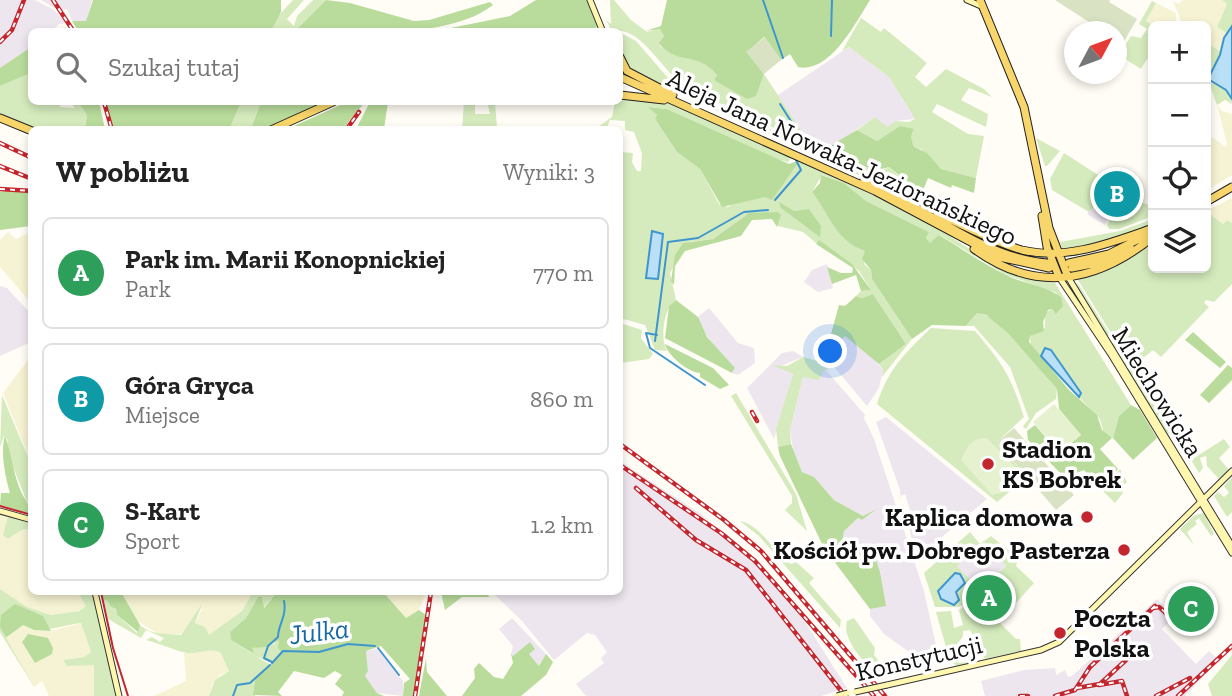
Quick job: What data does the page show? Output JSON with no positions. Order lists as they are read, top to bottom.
{
  "streets": {
    "main road": ["Aleja Jana Nowaka-Jeziorańskiego", "Miechowicka"],
    "street": ["Konstytucji"]
  },
  "crossings": [
    ["Miechowicka", "Konstytucji"]
  ],
  "water": ["Julka"],
  "places": [
    "Stadion KS Bobrek",
    "Kaplica domowa",
    "Kościół pw. Dobrego Pasterza",
    "Poczta Polska"
  ],
  "north": "top right",
  "page": {
    "map_buttons": ["+", "−"],
    "search": "Szukaj tutaj",
    "heading": ["W pobliżu", "Wyniki: 3"],
    "pins": ["B", "A", "C"],
    "list": [
      {
        "mark": "A",
        "name": "Park im. Marii Konopnickiej",
        "note": "Park",
        "value": "770 m"
      },
      {
        "mark": "B",
        "name": "Góra Gryca",
        "note": "Miejsce",
        "value": "860 m"
      },
      {
        "mark": "C",
        "name": "S-Kart",
        "note": "Sport",
        "value": "1.2 km"
      }
    ]
  }
}
